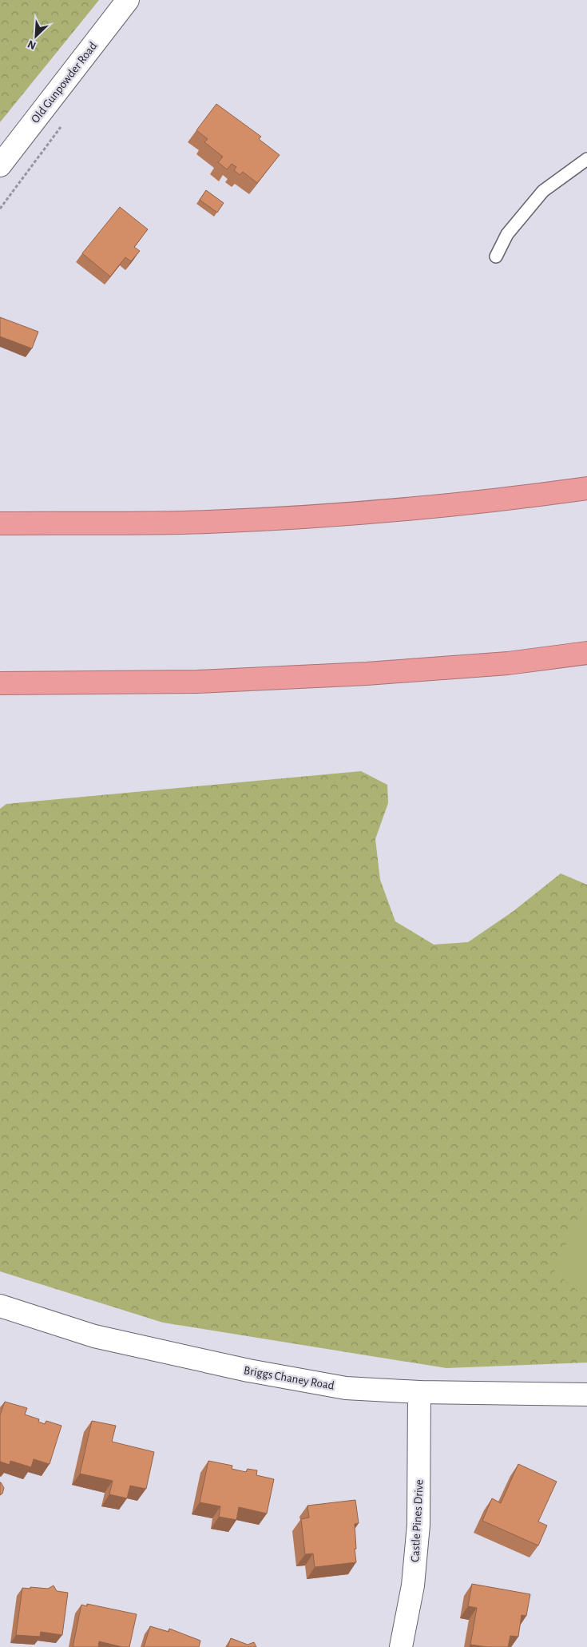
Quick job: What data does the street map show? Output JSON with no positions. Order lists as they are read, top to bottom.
{
  "streets": {
    "main road": ["Old Gunpowder Road", "Briggs Chaney Road", "Castle Pines Drive"]
  },
  "crossings": [
    ["Briggs Chaney Road", "Castle Pines Drive"]
  ],
  "north": "bottom left"
}
